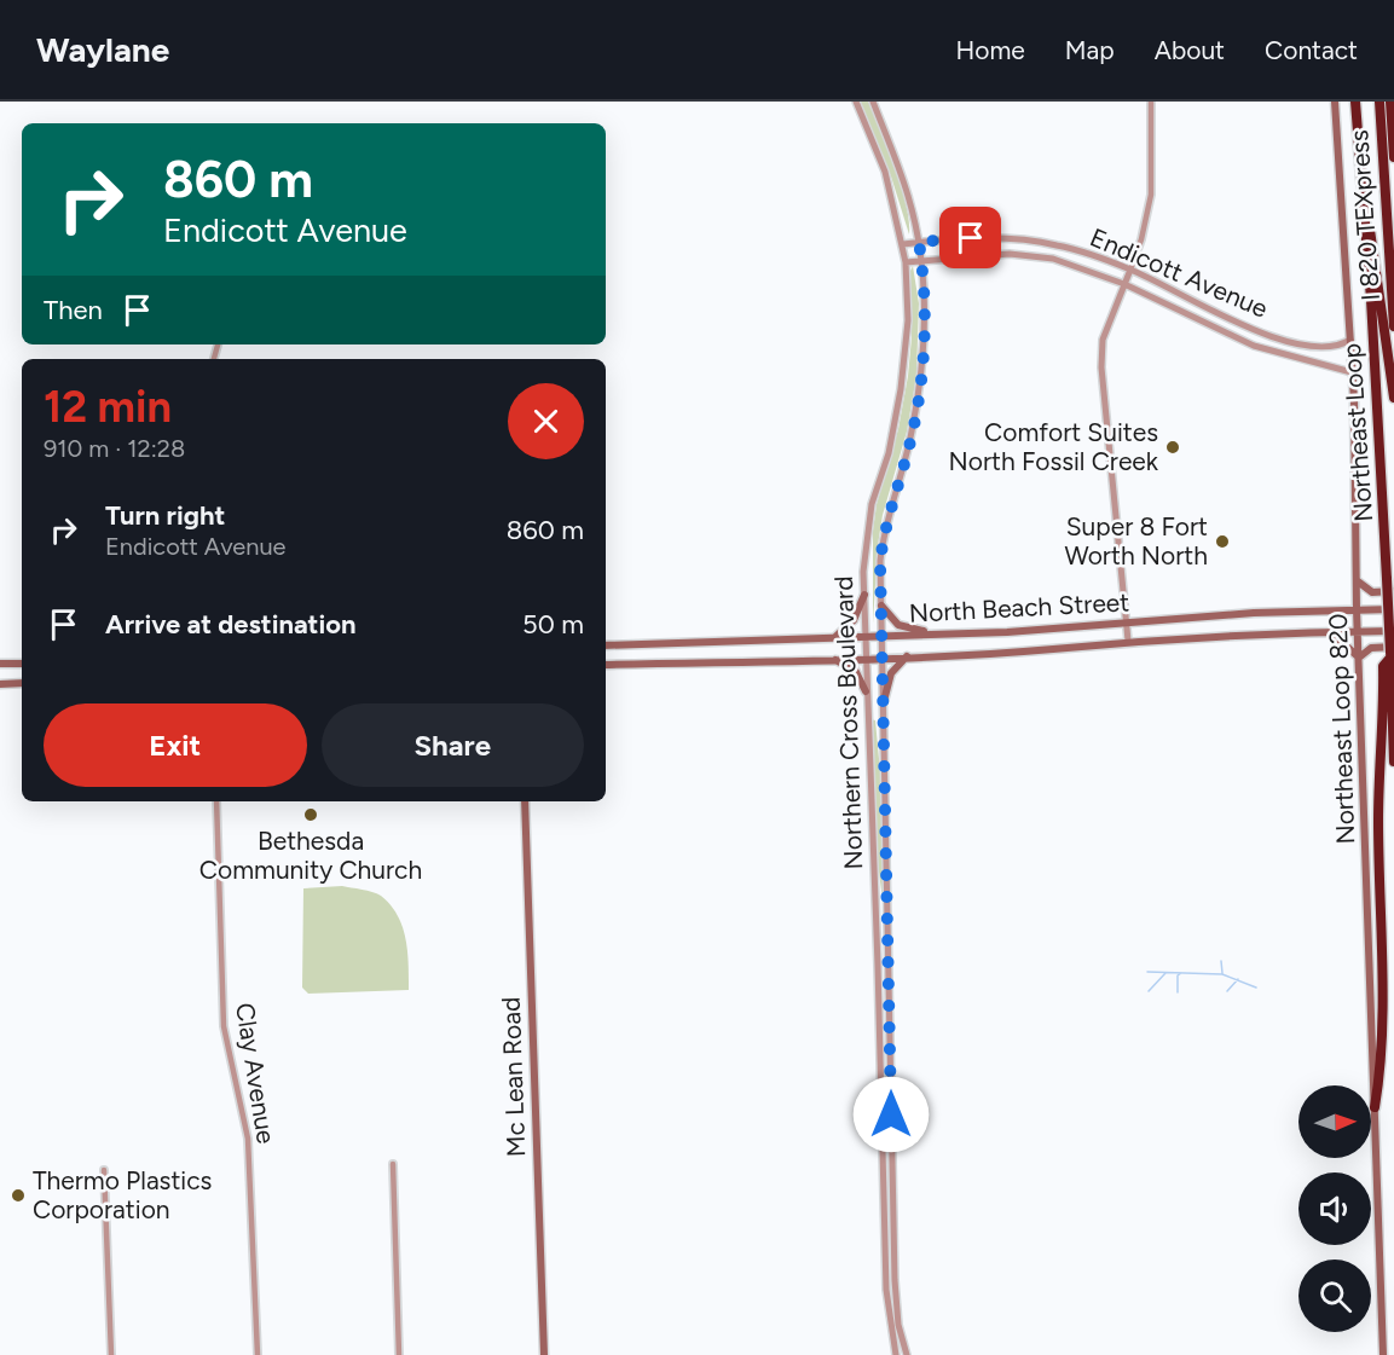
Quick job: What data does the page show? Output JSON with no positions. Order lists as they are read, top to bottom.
{
  "streets": {
    "highway": ["I 820 TEXpress", "Northeast Loop"],
    "main road": ["North Beach Street", "Northeast Loop 820", "Mc Lean Road"],
    "street": ["Endicott Avenue", "Northern Cross Boulevard", "Clay Avenue"]
  },
  "crossings": [
    ["Endicott Avenue", "Northern Cross Boulevard"],
    ["Endicott Avenue", "Northeast Loop 820"],
    ["North Beach Street", "Northern Cross Boulevard"],
    ["North Beach Street", "Northeast Loop 820"]
  ],
  "places": [
    "Comfort Suites North Fossil Creek",
    "Super 8 Fort Worth North",
    "Bethesda Community Church",
    "Thermo Plastics Corporation"
  ],
  "north": "right",
  "page": {
    "header": "Waylane",
    "nav": [
      "Home",
      "Map",
      "About",
      "Contact"
    ],
    "turn": ["860 m", "Endicott Avenue"],
    "then": "Then",
    "heading": ["12 min", "910 m · 12:28"],
    "list": [
      {
        "name": "Turn right",
        "note": "Endicott Avenue",
        "value": "860 m"
      },
      {
        "name": "Arrive at destination",
        "value": "50 m"
      }
    ],
    "buttons": ["Exit", "Share"]
  }
}
